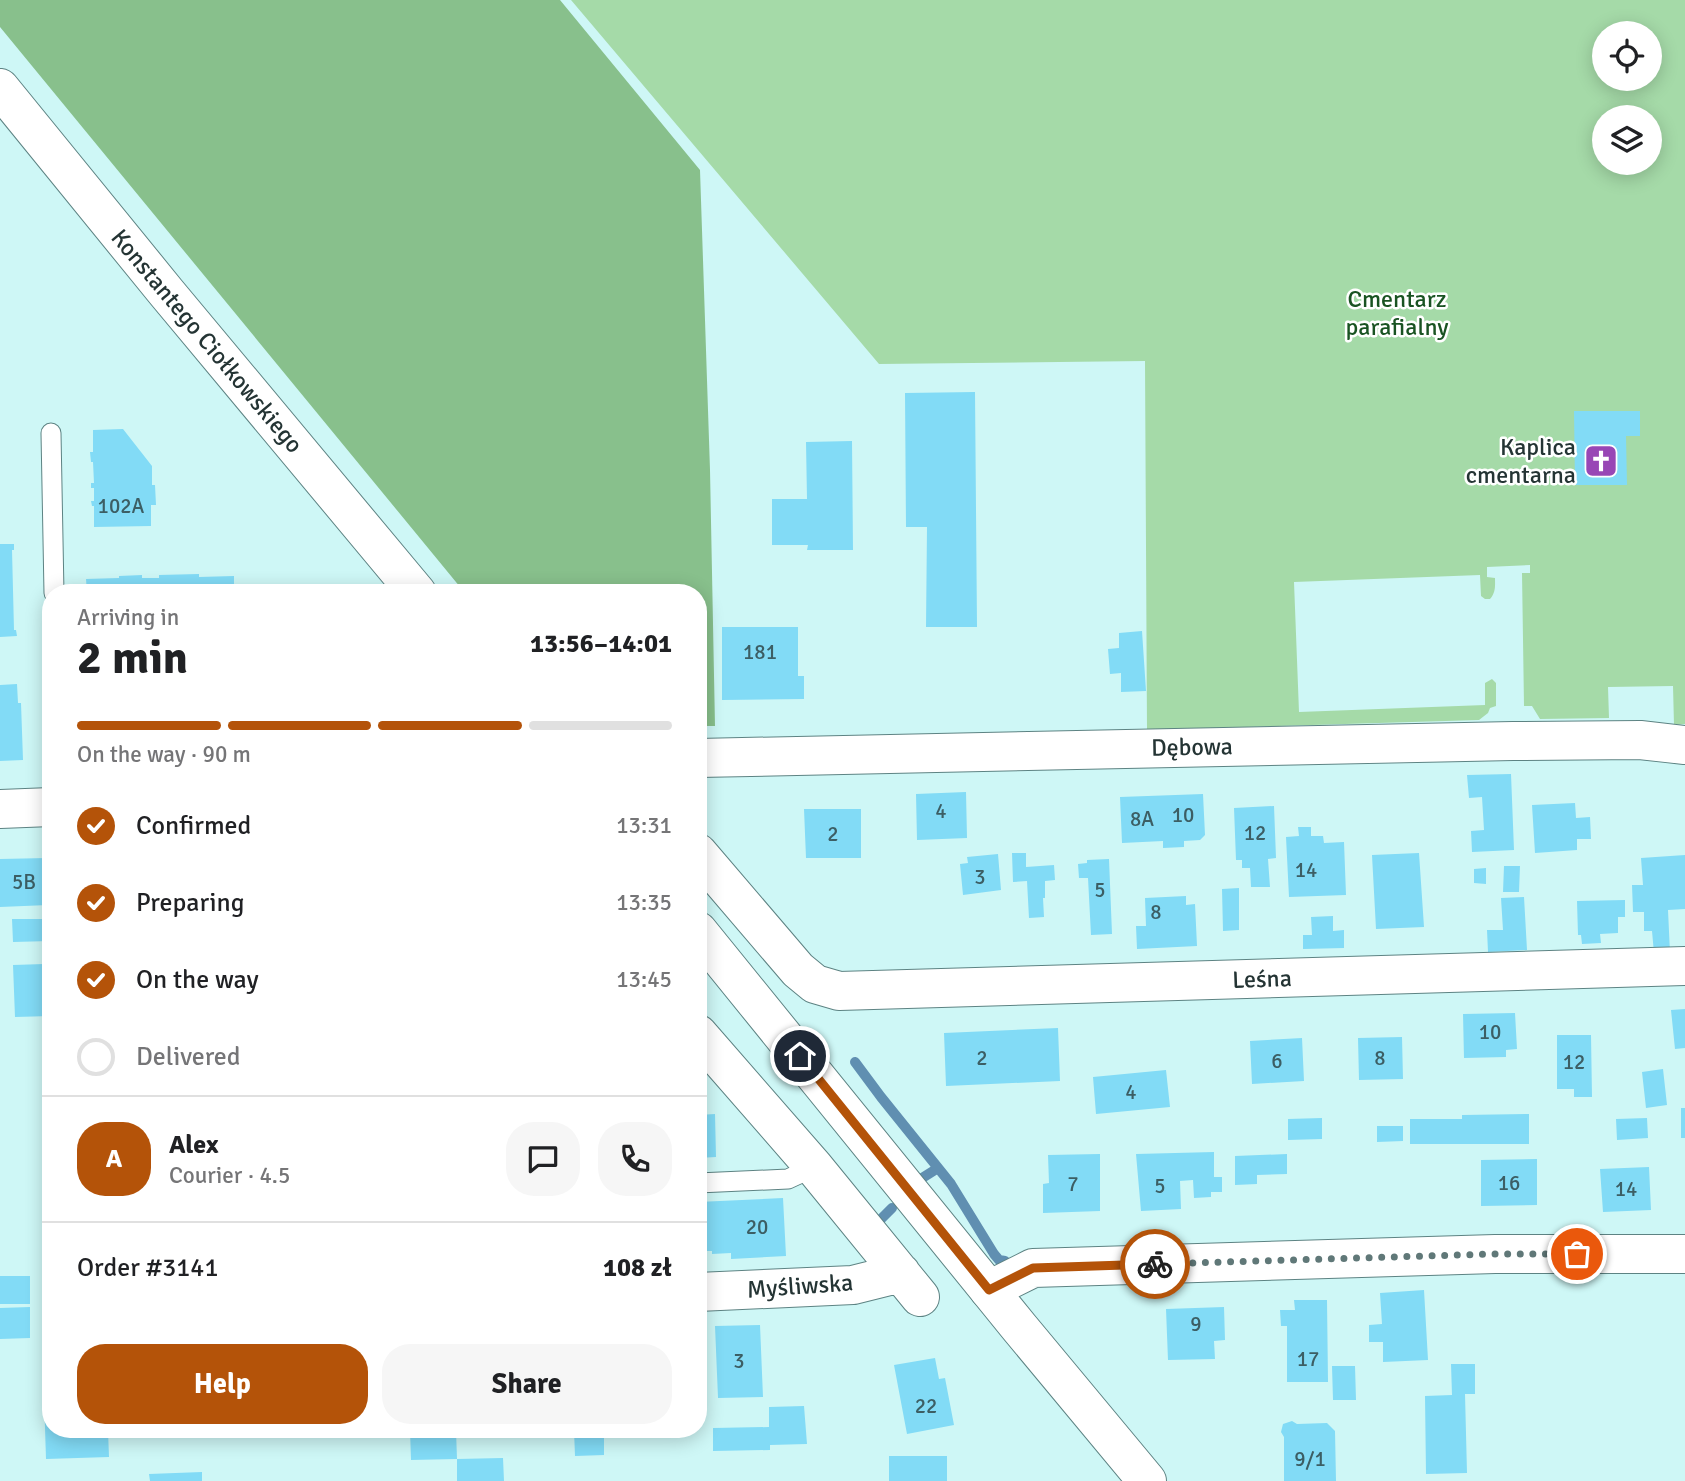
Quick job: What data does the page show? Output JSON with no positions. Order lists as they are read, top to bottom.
{
  "streets": {
    "street": [
      "Konstantego Ciołkowskiego",
      "Dębowa",
      "Leśna",
      "Myśliwska"
    ]
  },
  "parks": ["Cmentarz parafialny"],
  "places": {
    "church": ["Kaplica cmentarna"]
  },
  "house_numbers": [
    "102A",
    "181",
    "4",
    "10",
    "8A",
    "12",
    "2",
    "14",
    "3",
    "5B",
    "5",
    "8",
    "10",
    "2",
    "8",
    "6",
    "12",
    "4",
    "16",
    "7",
    "5",
    "14",
    "20",
    "9",
    "17",
    "3",
    "22",
    "9/1"
  ],
  "page": {
    "heading": ["2 min", "Arriving in", "13:56–14:01"],
    "panel": [
      "Alex",
      "Courier · 4.5",
      "Order #3141",
      "108 zł"
    ],
    "bar": "On the way · 90 m",
    "list": [
      ["Confirmed", "13:31"],
      ["Preparing", "13:35"],
      ["On the way", "13:45"],
      "Delivered"
    ],
    "round": "A",
    "buttons": ["Help", "Share"]
  }
}
